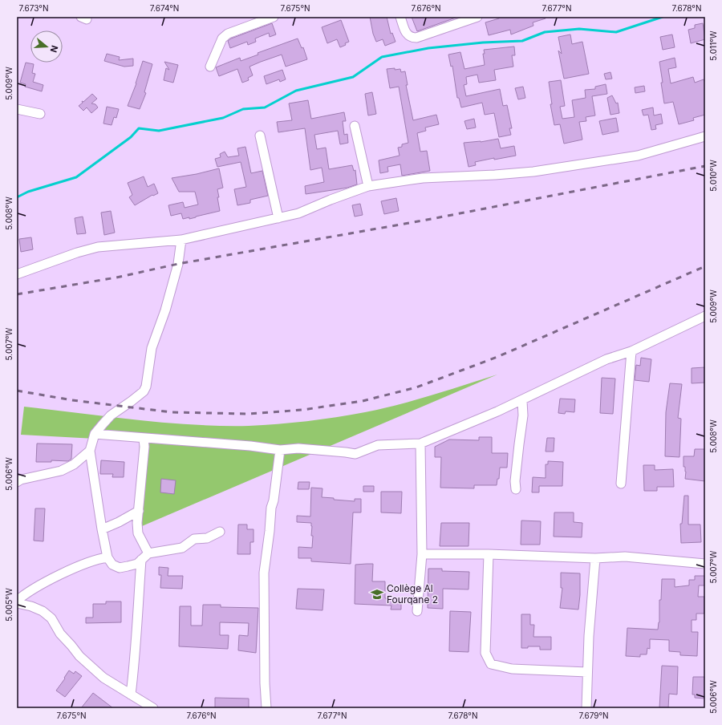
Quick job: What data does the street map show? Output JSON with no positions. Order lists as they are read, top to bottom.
{
  "places": {
    "school or university": ["Collège Al Fourqane 2"]
  },
  "north": "right",
  "coordinates": [
    "7.673°N",
    "7.674°N",
    "7.675°N",
    "7.676°N",
    "7.677°N",
    "7.678°N",
    "5.011°W",
    "5.009°W",
    "5.010°W",
    "5.008°W",
    "5.007°W",
    "5.006°W",
    "5.005°W",
    "7.679°N"
  ]
}
